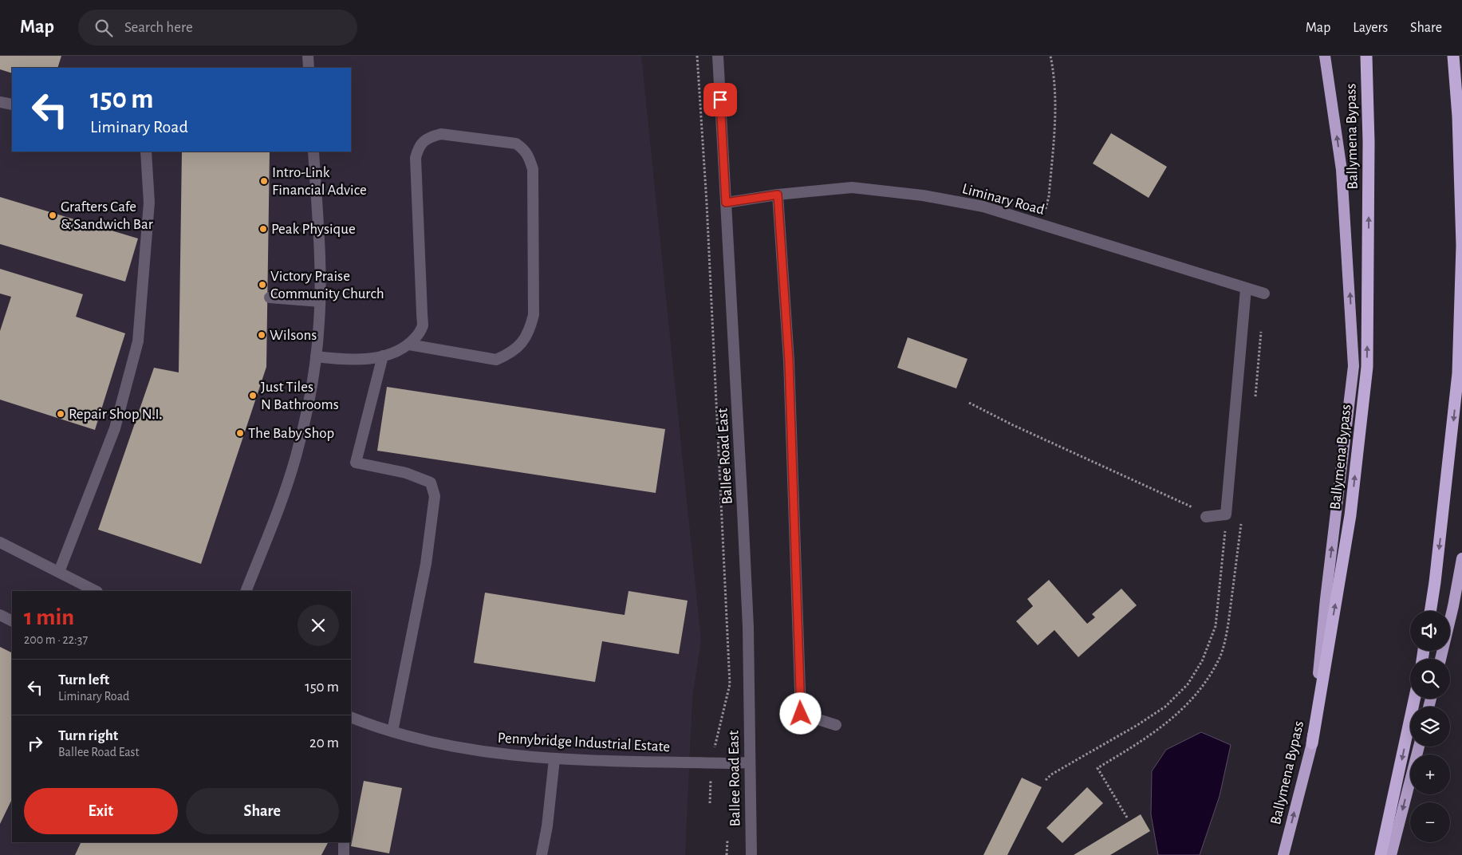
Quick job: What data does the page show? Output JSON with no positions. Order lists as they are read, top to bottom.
{
  "streets": {
    "highway": ["Ballymena Bypass"],
    "street": ["Liminary Road", "Ballee Road East", "Pennybridge Industrial Estate"]
  },
  "crossings": [
    ["Liminary Road", "Ballee Road East"],
    ["Ballee Road East", "Pennybridge Industrial Estate"]
  ],
  "places": [
    "Intro-Link Financial Advice",
    "Grafters Cafe & Sandwich Bar",
    "Peak Physique",
    "Victory Praise Community Church",
    "Wilsons",
    "Just Tiles N Bathrooms",
    "Repair Shop N.I.",
    "The Baby Shop"
  ],
  "page": {
    "header": "Map",
    "search": "Search here",
    "nav": ["Map", "Layers", "Share"],
    "turn": ["150 m", "Liminary Road"],
    "heading": ["1 min", "200 m · 22:37"],
    "map_buttons": ["+", "−"],
    "list": [
      {
        "name": "Turn left",
        "note": "Liminary Road",
        "value": "150 m"
      },
      {
        "name": "Turn right",
        "note": "Ballee Road East",
        "value": "20 m"
      }
    ],
    "buttons": ["Exit", "Share"]
  }
}
